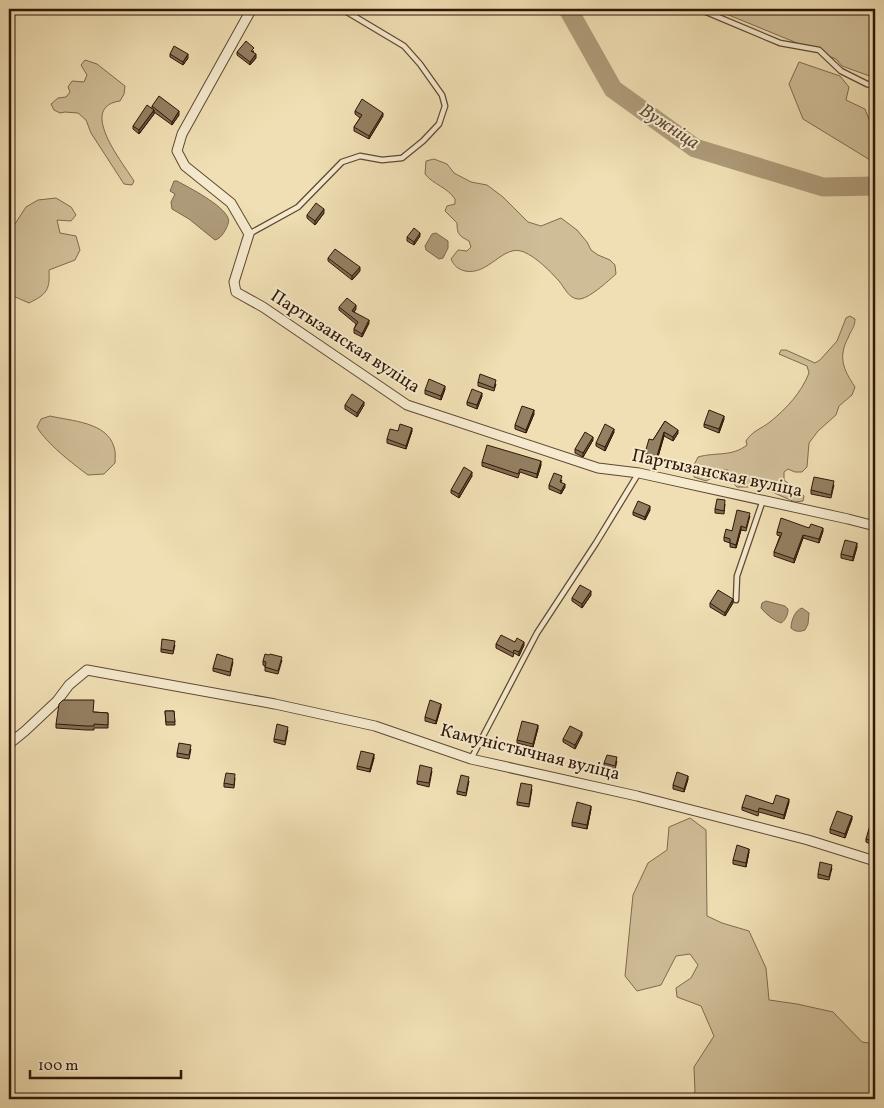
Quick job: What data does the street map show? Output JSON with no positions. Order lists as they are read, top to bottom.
{
  "streets": {
    "street": ["Партызанская вуліца", "Камуністычная вуліца"]
  },
  "water": ["Вужніца"],
  "scale_bar": "100 m"
}
